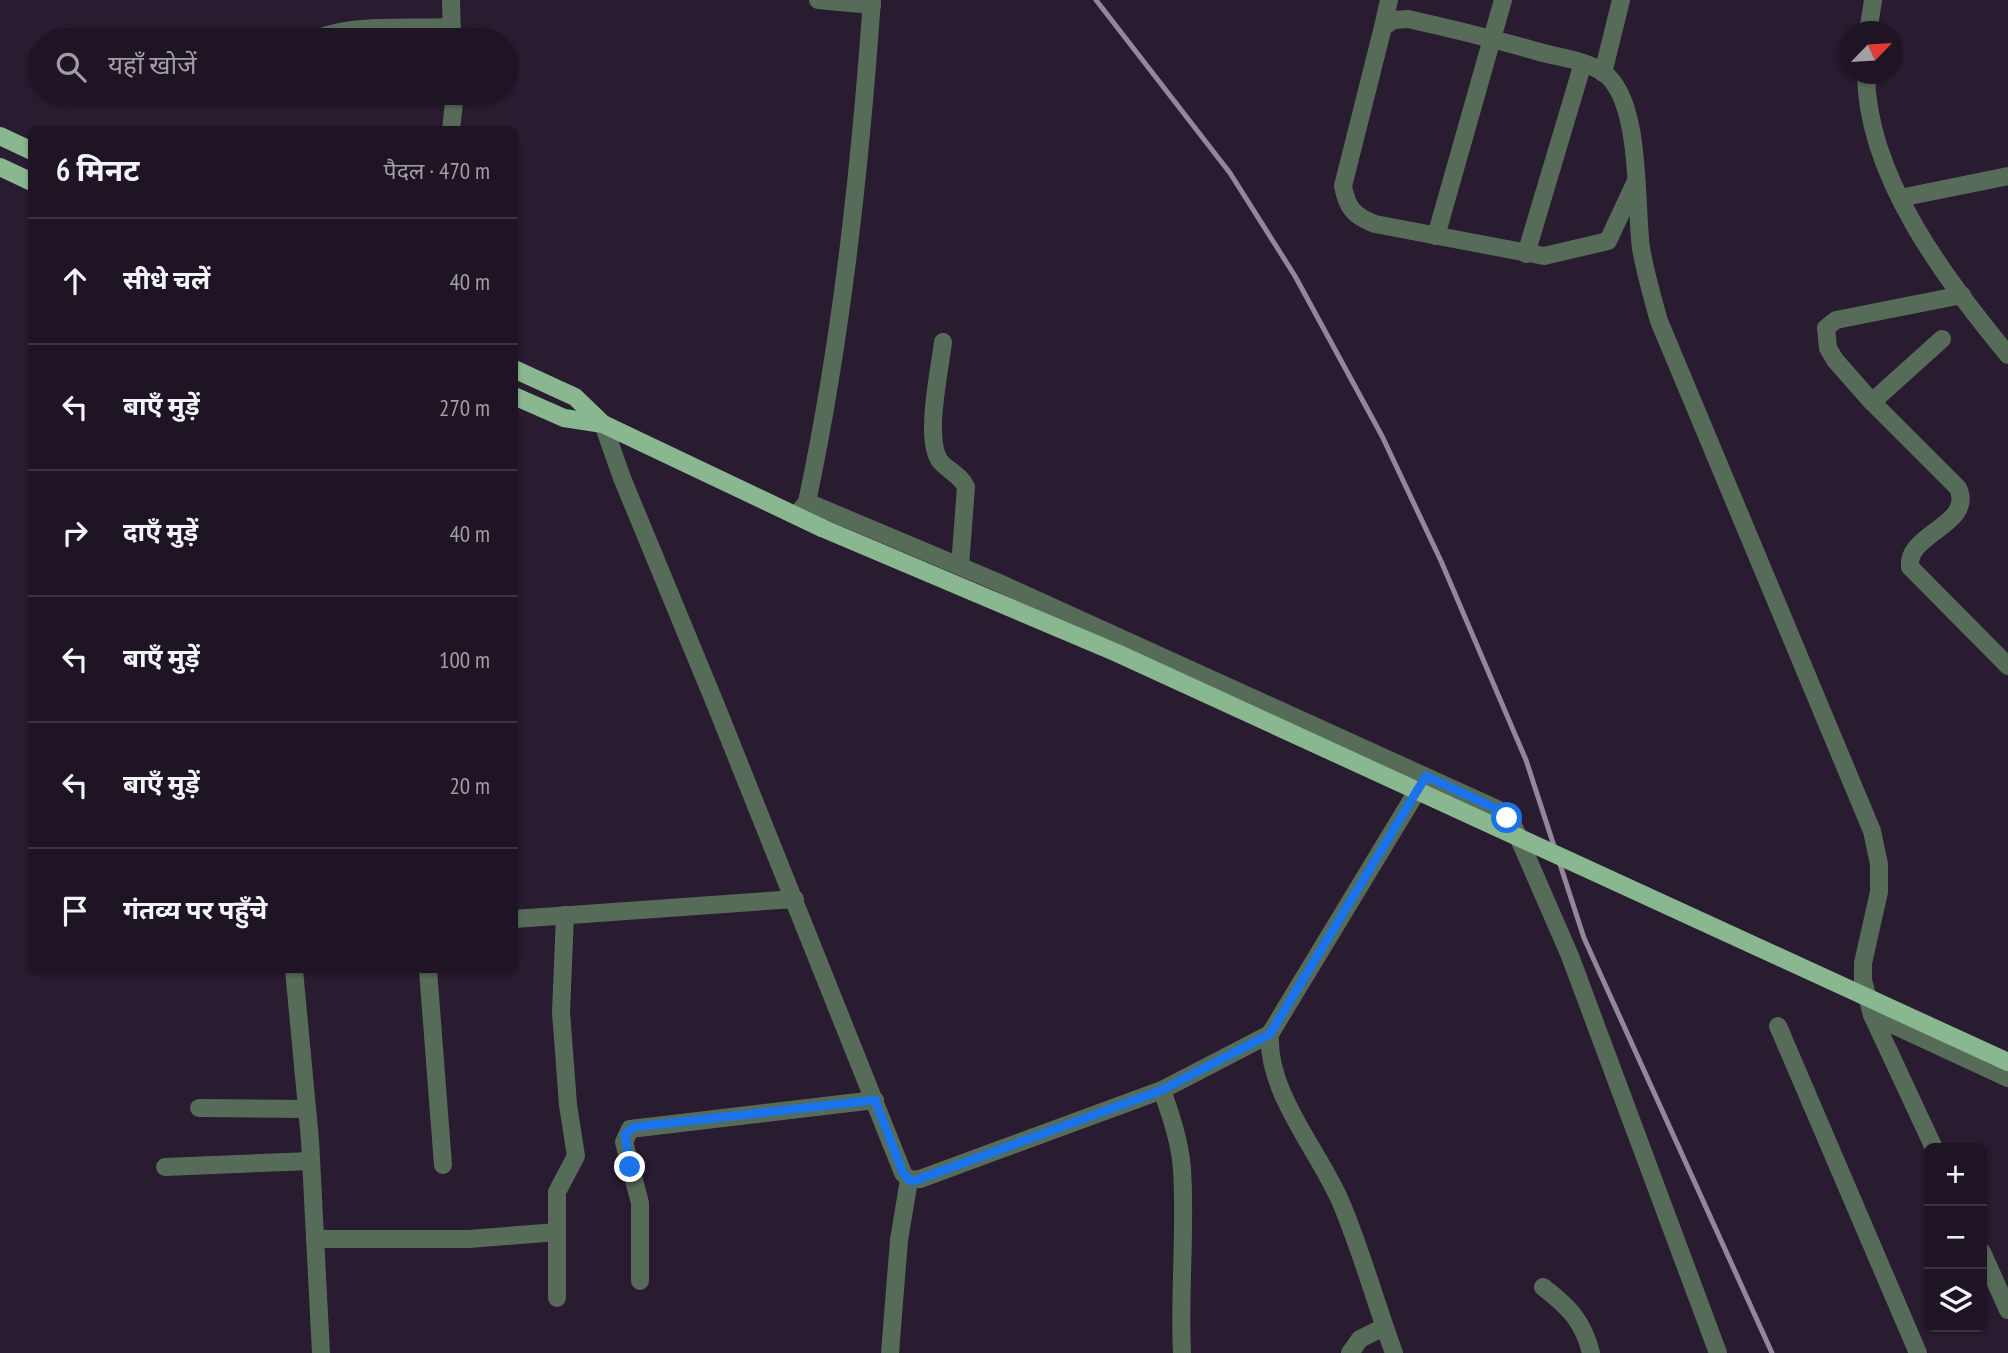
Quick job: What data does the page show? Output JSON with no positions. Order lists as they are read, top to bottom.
{
  "north": "top right",
  "page": {
    "search": "यहाँ खोजें",
    "heading": ["6 मिनट", "पैदल · 470 m"],
    "list": [
      ["सीधे चलें", "40 m"],
      ["बाएँ मुड़ें", "270 m"],
      ["दाएँ मुड़ें", "40 m"],
      ["बाएँ मुड़ें", "100 m"],
      ["बाएँ मुड़ें", "20 m"],
      "गंतव्य पर पहुँचे"
    ],
    "map_buttons": ["+", "−"]
  }
}
